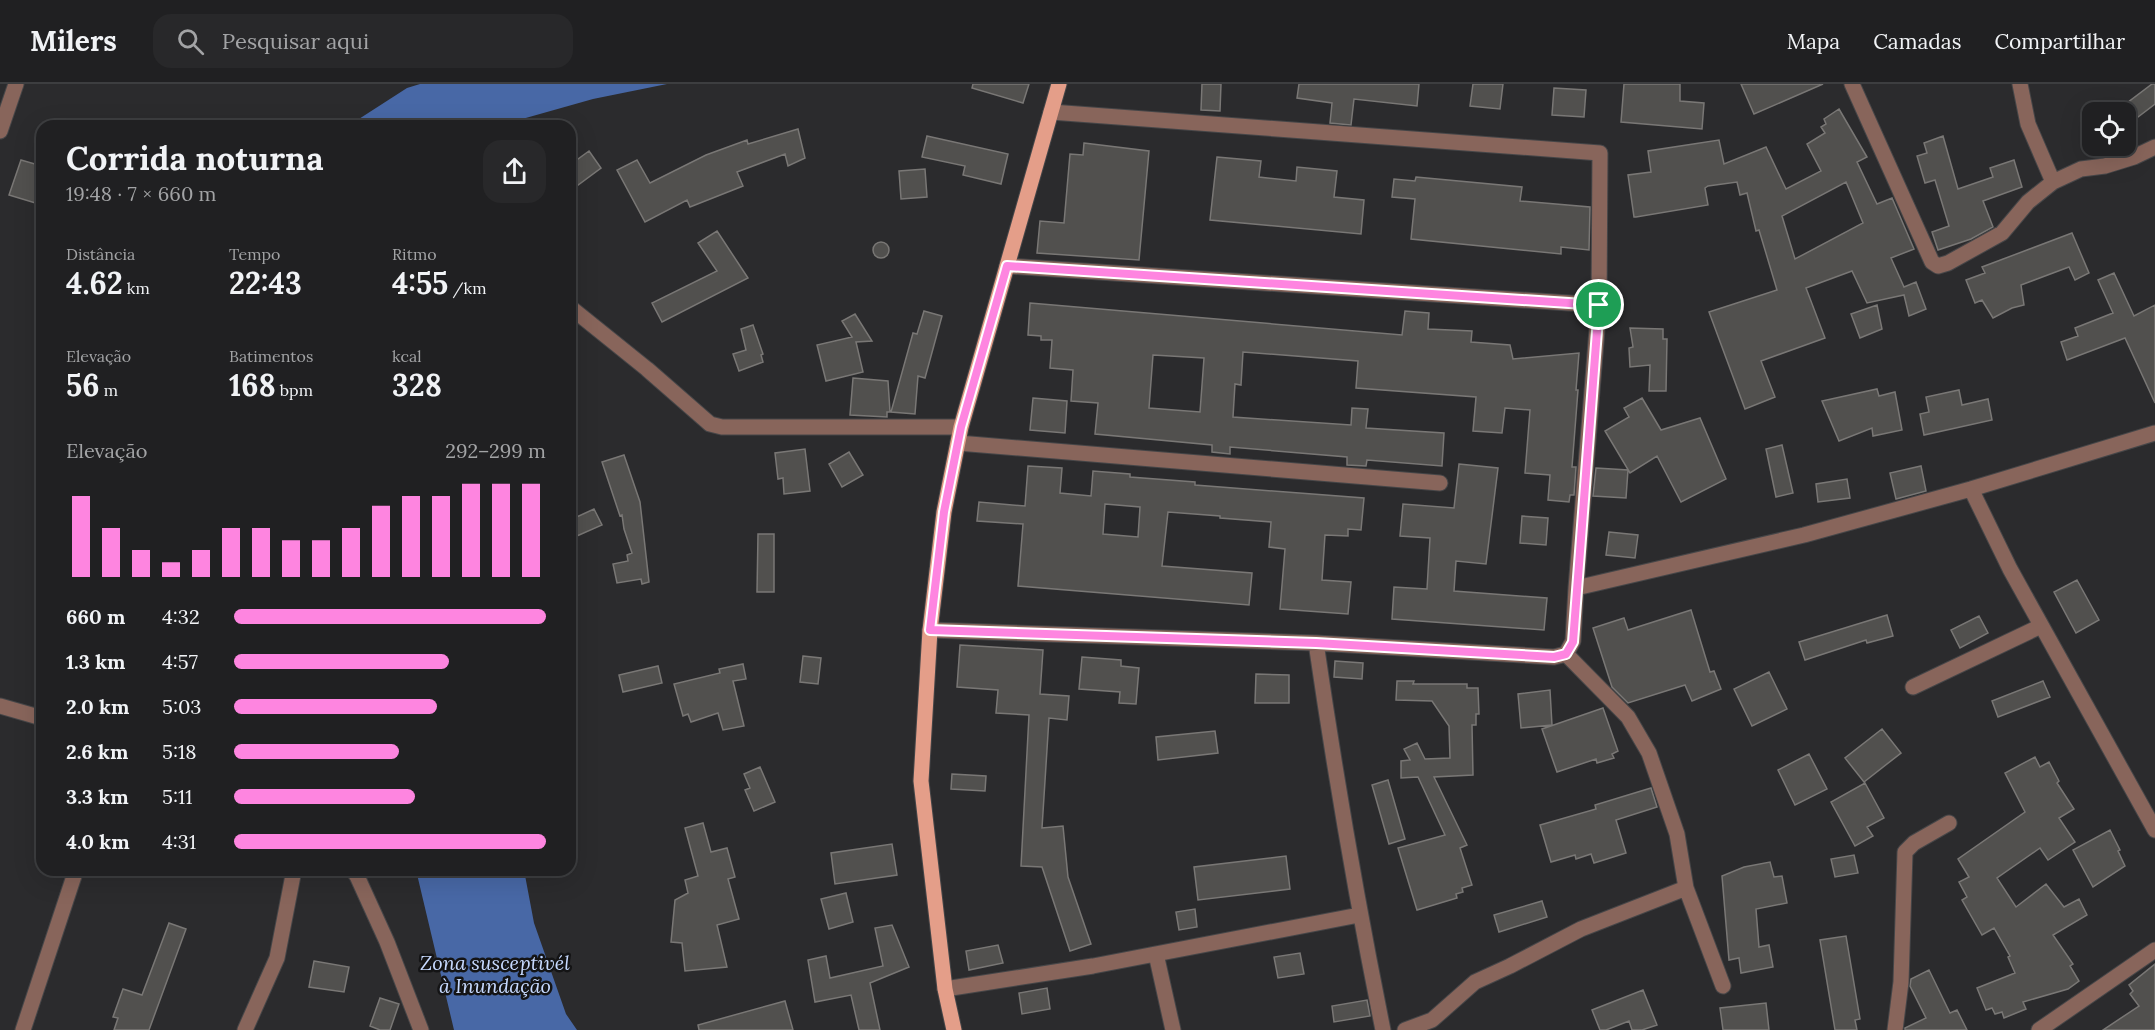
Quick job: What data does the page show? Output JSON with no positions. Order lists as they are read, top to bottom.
{
  "water": ["Zona susceptivél à Inundação"],
  "page": {
    "header": "Milers",
    "search": "Pesquisar aqui",
    "nav": ["Mapa", "Camadas", "Compartilhar"],
    "heading": ["Corrida noturna", "19:48 · 7 × 660 m"],
    "stats": [
      ["Distância", "4.62 km"],
      ["Tempo", "22:43"],
      ["Ritmo", "4:55 /km"],
      ["Elevação", "56 m"],
      ["Batimentos", "168 bpm"],
      ["kcal", "328"]
    ],
    "chart": ["Elevação", "292–299 m"],
    "list": [
      {
        "name": "660 m",
        "note": "4:32"
      },
      {
        "name": "1.3 km",
        "note": "4:57"
      },
      {
        "name": "2.0 km",
        "note": "5:03"
      },
      {
        "name": "2.6 km",
        "note": "5:18"
      },
      {
        "name": "3.3 km",
        "note": "5:11"
      },
      {
        "name": "4.0 km",
        "note": "4:31"
      }
    ]
  }
}
